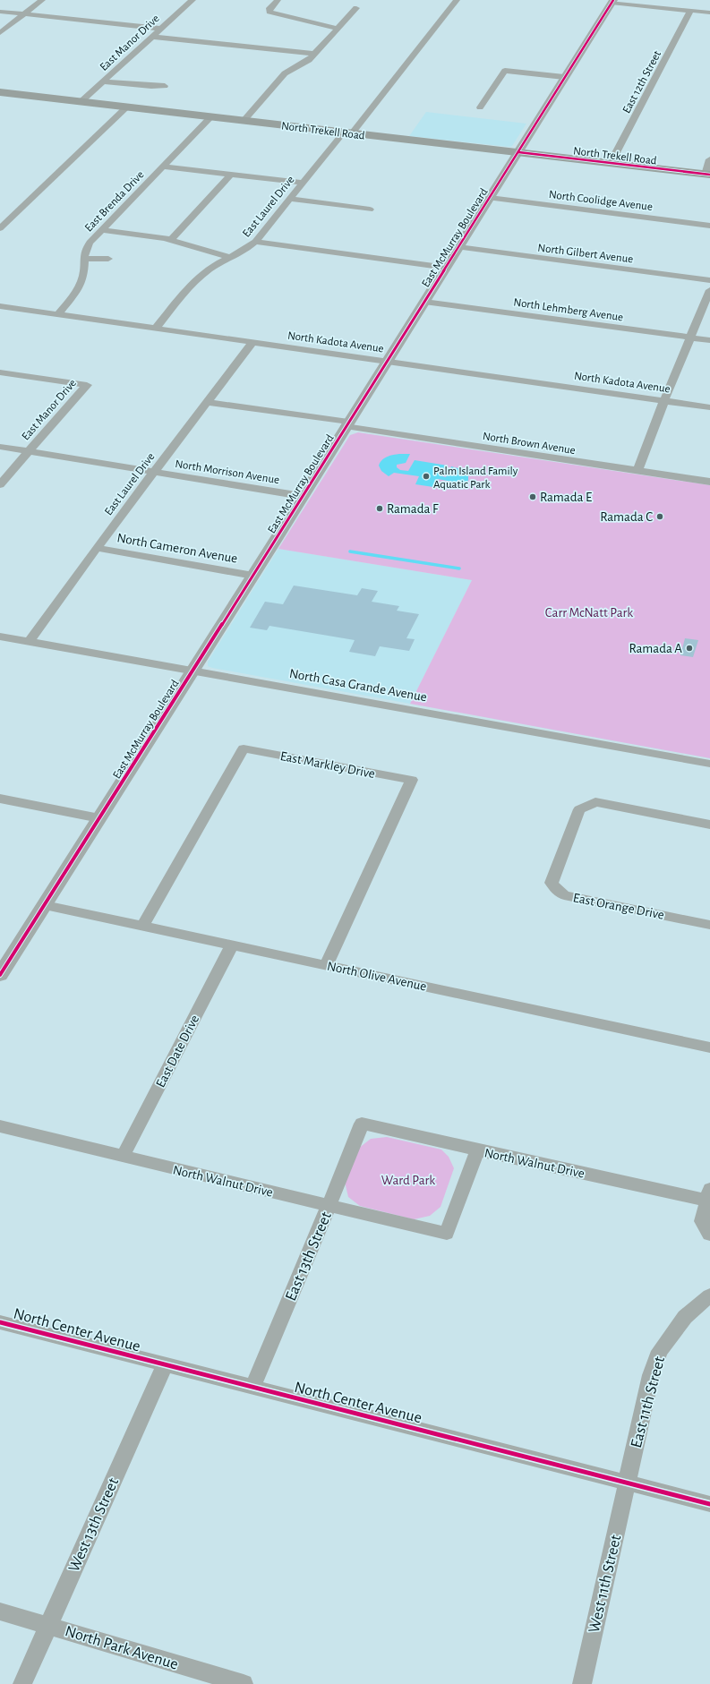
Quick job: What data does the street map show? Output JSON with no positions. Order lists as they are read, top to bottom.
{
  "streets": {
    "main road": ["North Trekell Road"],
    "street": [
      "East Manor Drive",
      "East 12th Street",
      "North Coolidge Avenue",
      "East Brenda Drive",
      "East Laurel Drive",
      "East McMurray Boulevard",
      "North Gilbert Avenue",
      "North Lehmberg Avenue",
      "North Kadota Avenue",
      "North Brown Avenue",
      "North Morrison Avenue",
      "North Cameron Avenue",
      "North Casa Grande Avenue",
      "East Markley Drive",
      "East Orange Drive",
      "North Olive Avenue",
      "East Date Drive",
      "North Walnut Drive",
      "East 13th Street",
      "North Center Avenue",
      "East 11th Street",
      "West 13th Street",
      "West 11th Street",
      "North Park Avenue"
    ]
  },
  "crossings": [
    ["East Manor Drive", "North Trekell Road"],
    ["East Manor Drive", "North Morrison Avenue"],
    ["East 12th Street", "North Trekell Road"],
    ["North Trekell Road", "East Brenda Drive"],
    ["North Trekell Road", "East Laurel Drive"],
    ["North Trekell Road", "East McMurray Boulevard"],
    ["North Coolidge Avenue", "East McMurray Boulevard"],
    ["East Brenda Drive", "North Kadota Avenue"],
    ["East Laurel Drive", "North Kadota Avenue"],
    ["East Laurel Drive", "North Brown Avenue"],
    ["East Laurel Drive", "North Morrison Avenue"],
    ["East Laurel Drive", "North Cameron Avenue"],
    ["East Laurel Drive", "North Casa Grande Avenue"],
    ["East McMurray Boulevard", "North Gilbert Avenue"],
    ["East McMurray Boulevard", "North Lehmberg Avenue"],
    ["East McMurray Boulevard", "North Kadota Avenue"],
    ["East McMurray Boulevard", "North Brown Avenue"],
    ["East McMurray Boulevard", "North Morrison Avenue"],
    ["East McMurray Boulevard", "North Cameron Avenue"],
    ["East McMurray Boulevard", "North Casa Grande Avenue"],
    ["East McMurray Boulevard", "North Olive Avenue"],
    ["East Markley Drive", "North Olive Avenue"],
    ["North Olive Avenue", "East Date Drive"],
    ["East Date Drive", "North Walnut Drive"],
    ["North Walnut Drive", "East 13th Street"],
    ["East 13th Street", "North Center Avenue"],
    ["North Center Avenue", "East 11th Street"],
    ["North Center Avenue", "West 13th Street"],
    ["North Center Avenue", "West 11th Street"],
    ["East 11th Street", "West 11th Street"],
    ["West 13th Street", "North Park Avenue"]
  ],
  "parks": ["Carr McNatt Park", "Ward Park"],
  "places": [
    "Palm Island Family Aquatic Park",
    "Ramada E",
    "Ramada F",
    "Ramada C",
    "Ramada A"
  ]
}
